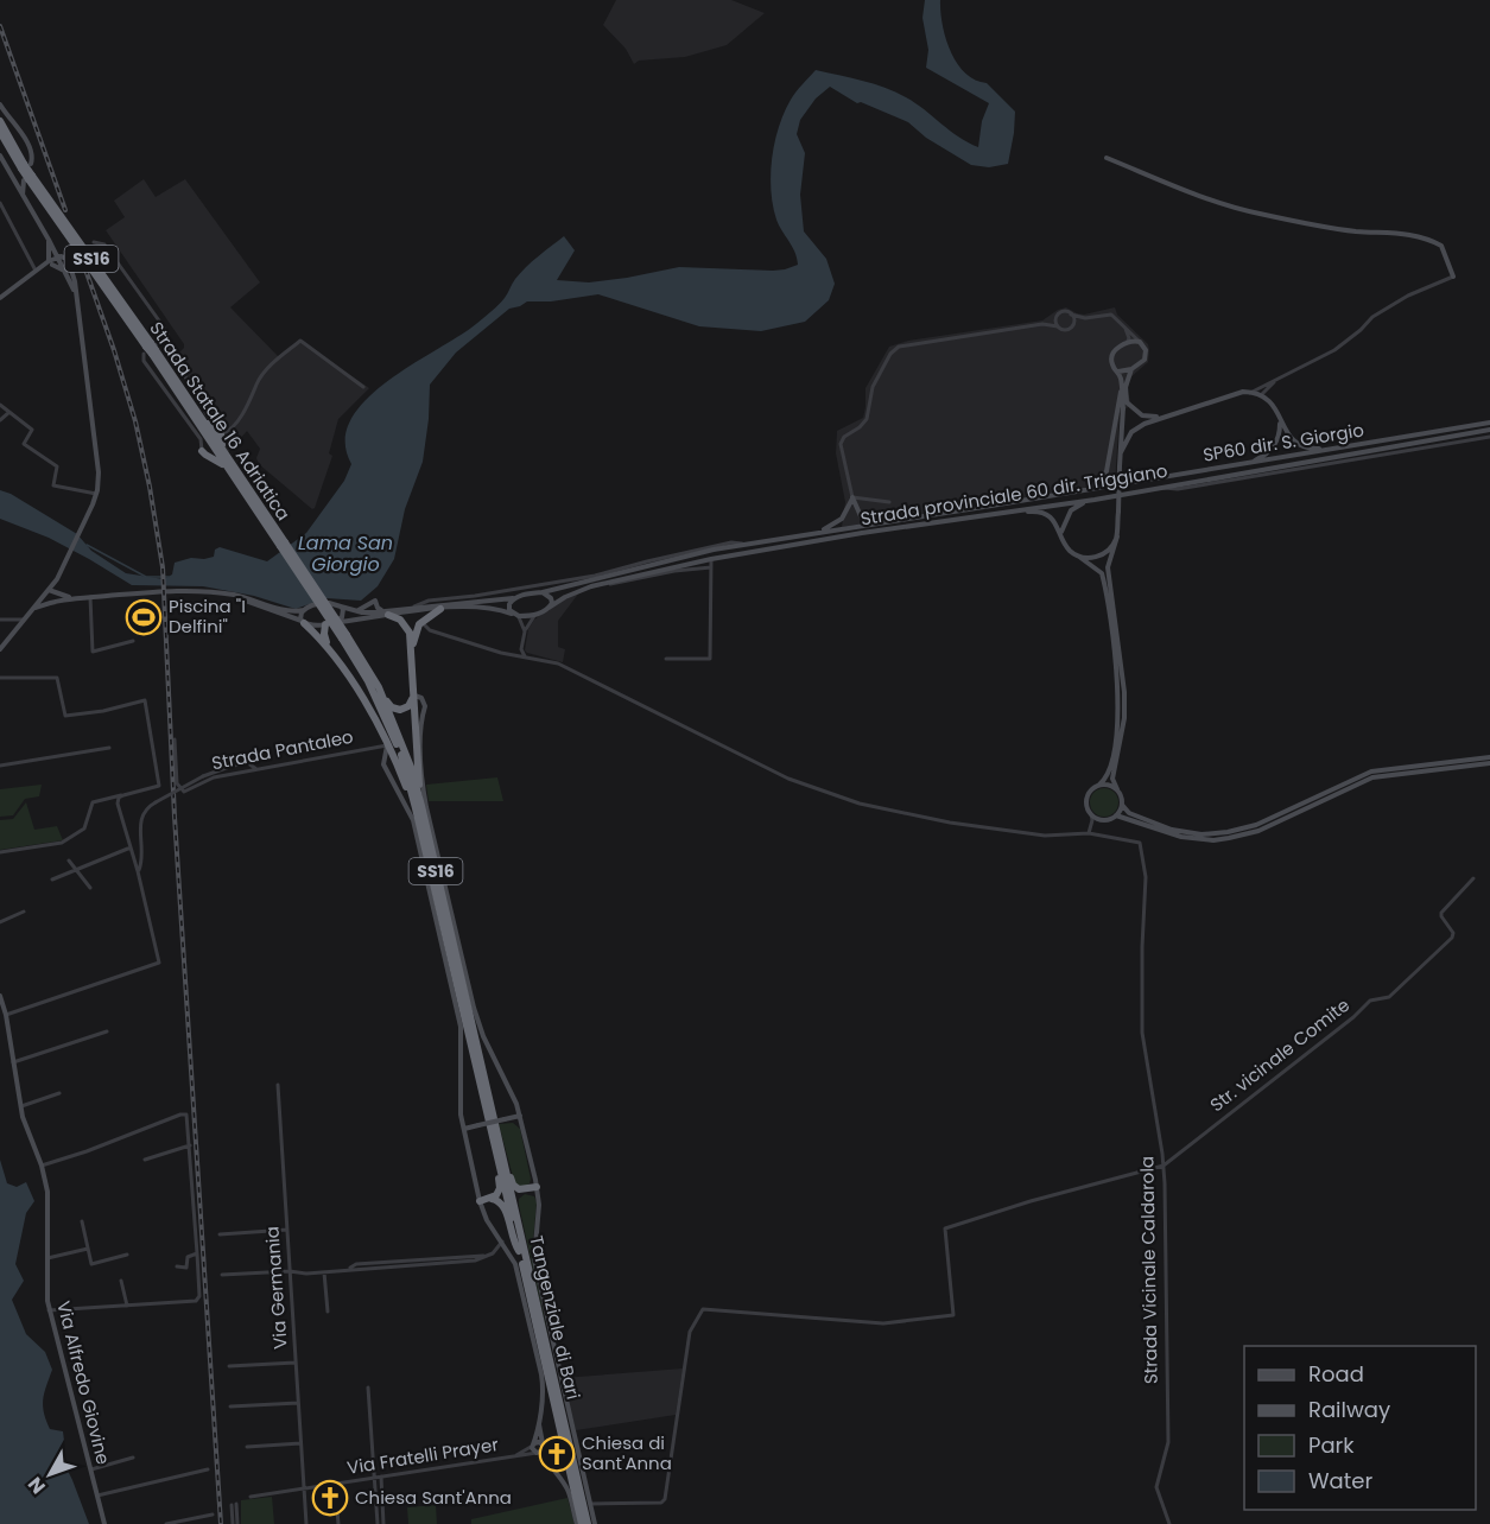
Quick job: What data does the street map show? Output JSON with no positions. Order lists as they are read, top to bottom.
{
  "streets": {
    "highway": ["SS16", "Strada Statale 16 Adriatica", "Tangenziale di Bari"],
    "main road": ["SP60 dir. S. Giorgio", "Strada provinciale 60 dir. Triggiano", "Via Alfredo Giovine"],
    "street": [
      "Strada Pantaleo",
      "Str. vicinale Comite",
      "Strada Vicinale Caldarola",
      "Via Germania",
      "Via Fratelli Prayer"
    ]
  },
  "crossings": [
    ["SS16", "Strada Statale 16 Adriatica"],
    ["SS16", "Strada Pantaleo"],
    ["Strada Statale 16 Adriatica", "Tangenziale di Bari"],
    ["Strada Pantaleo", "Via Alfredo Giovine"],
    ["Str. vicinale Comite", "Strada Vicinale Caldarola"],
    ["Via Germania", "Via Fratelli Prayer"]
  ],
  "water": ["Lama San Giorgio"],
  "places": {
    "sports": ["Piscina \"I Delfini\""],
    "church": ["Chiesa di Sant'Anna", "Chiesa Sant'Anna"]
  },
  "legend": [
    "Road",
    "Railway",
    "Park",
    "Water"
  ],
  "north": "bottom left"
}
